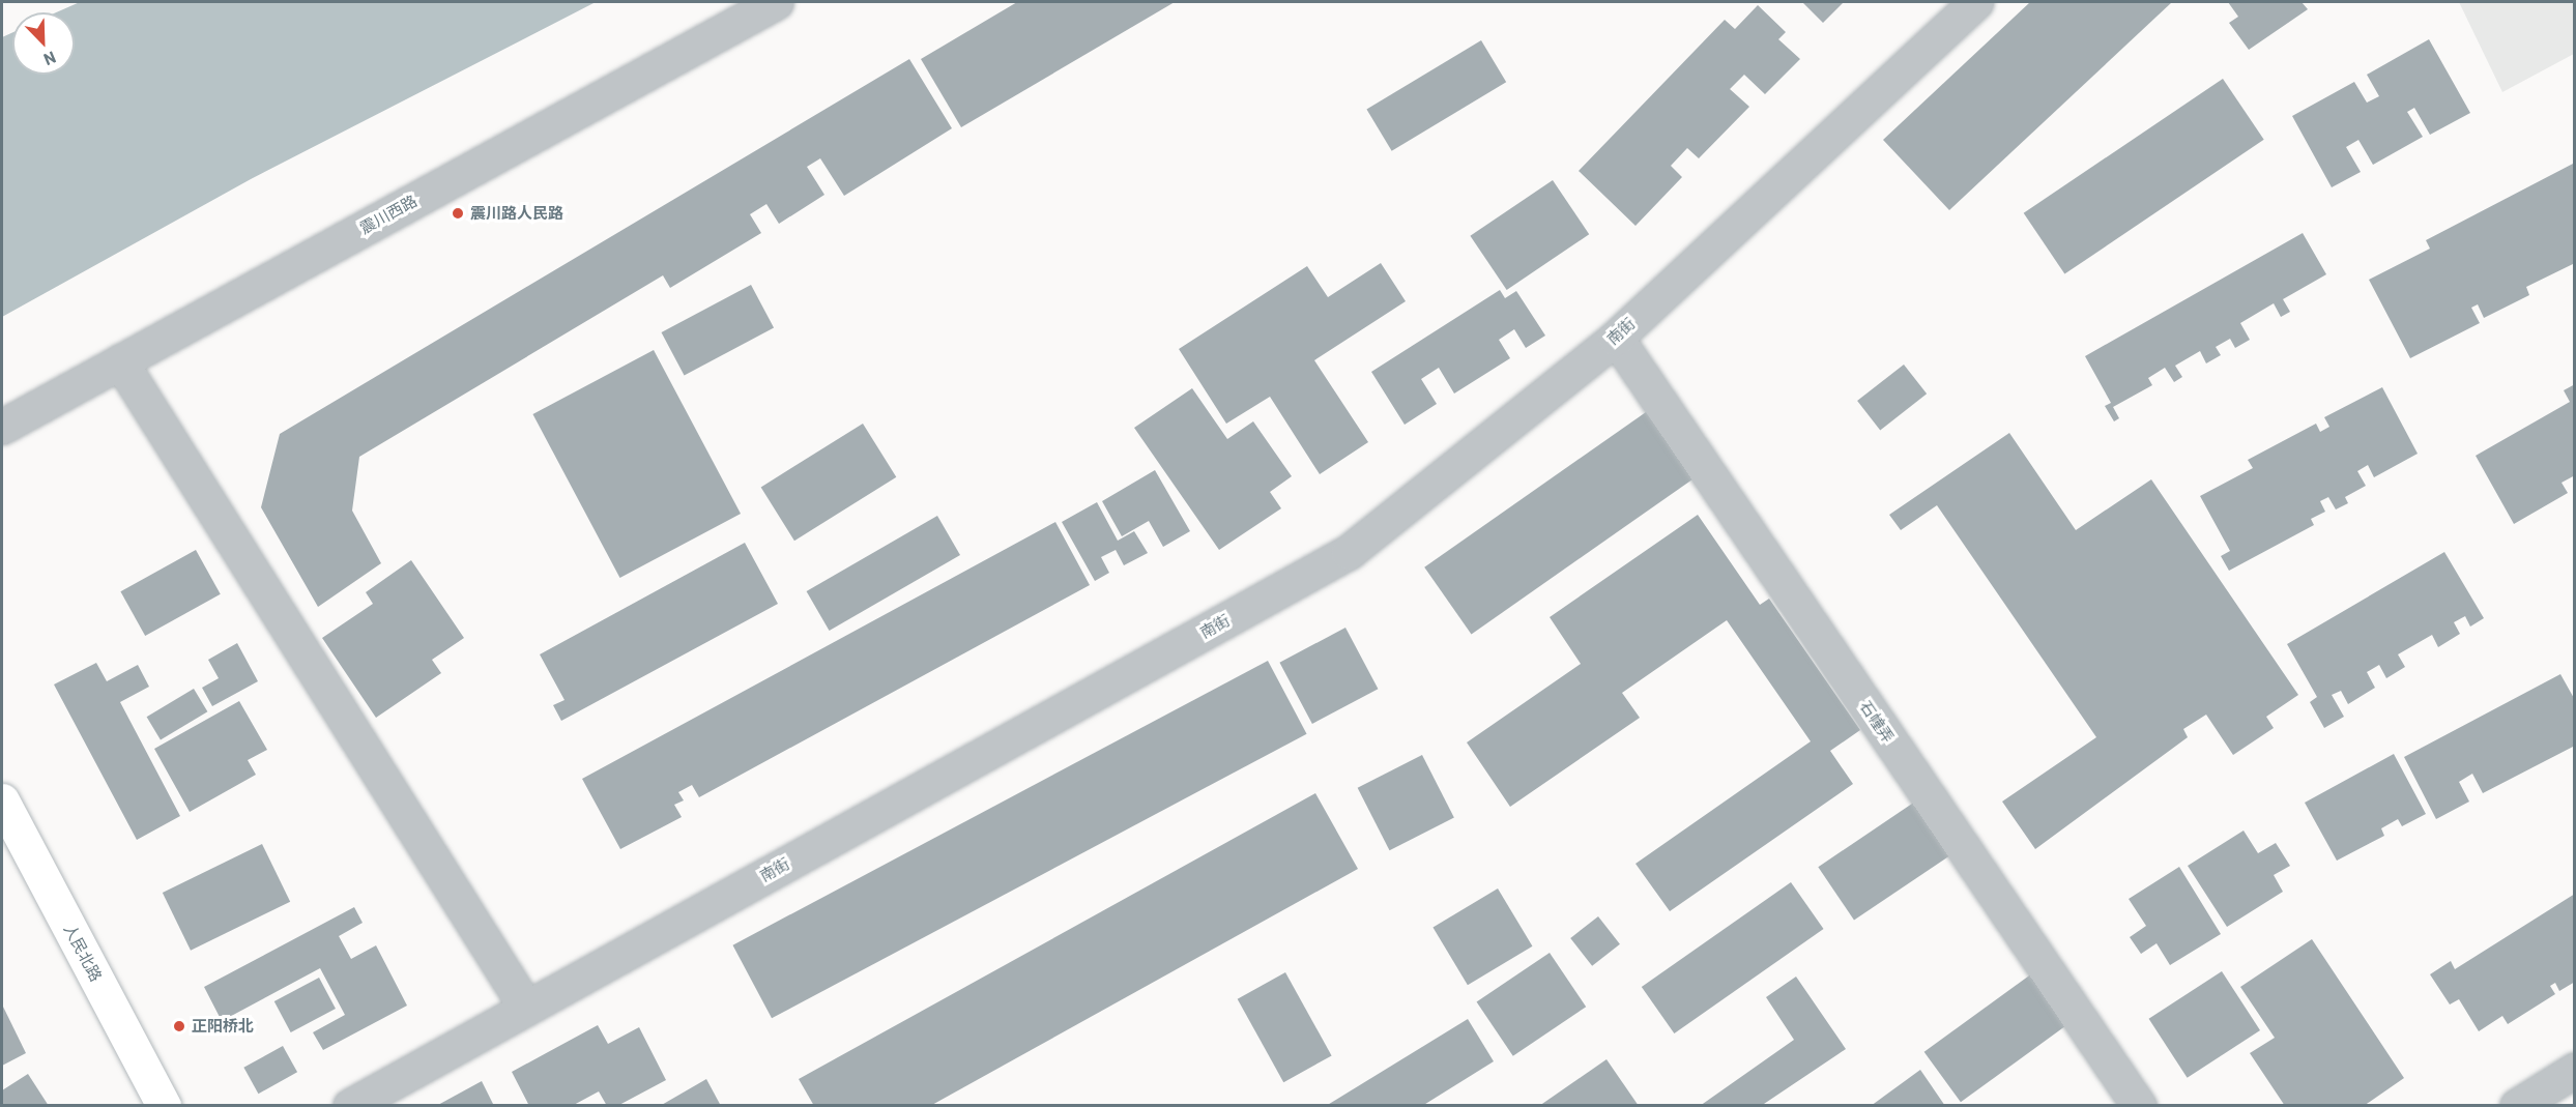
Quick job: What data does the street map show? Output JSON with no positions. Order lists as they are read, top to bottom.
{
  "streets": {
    "main road": ["人民北路"],
    "street": ["震川西路", "南街", "石幢弄"]
  },
  "crossings": [
    ["南街", "石幢弄"]
  ],
  "places": ["震川路人民路", "正阳桥北"],
  "north": "bottom right"
}
